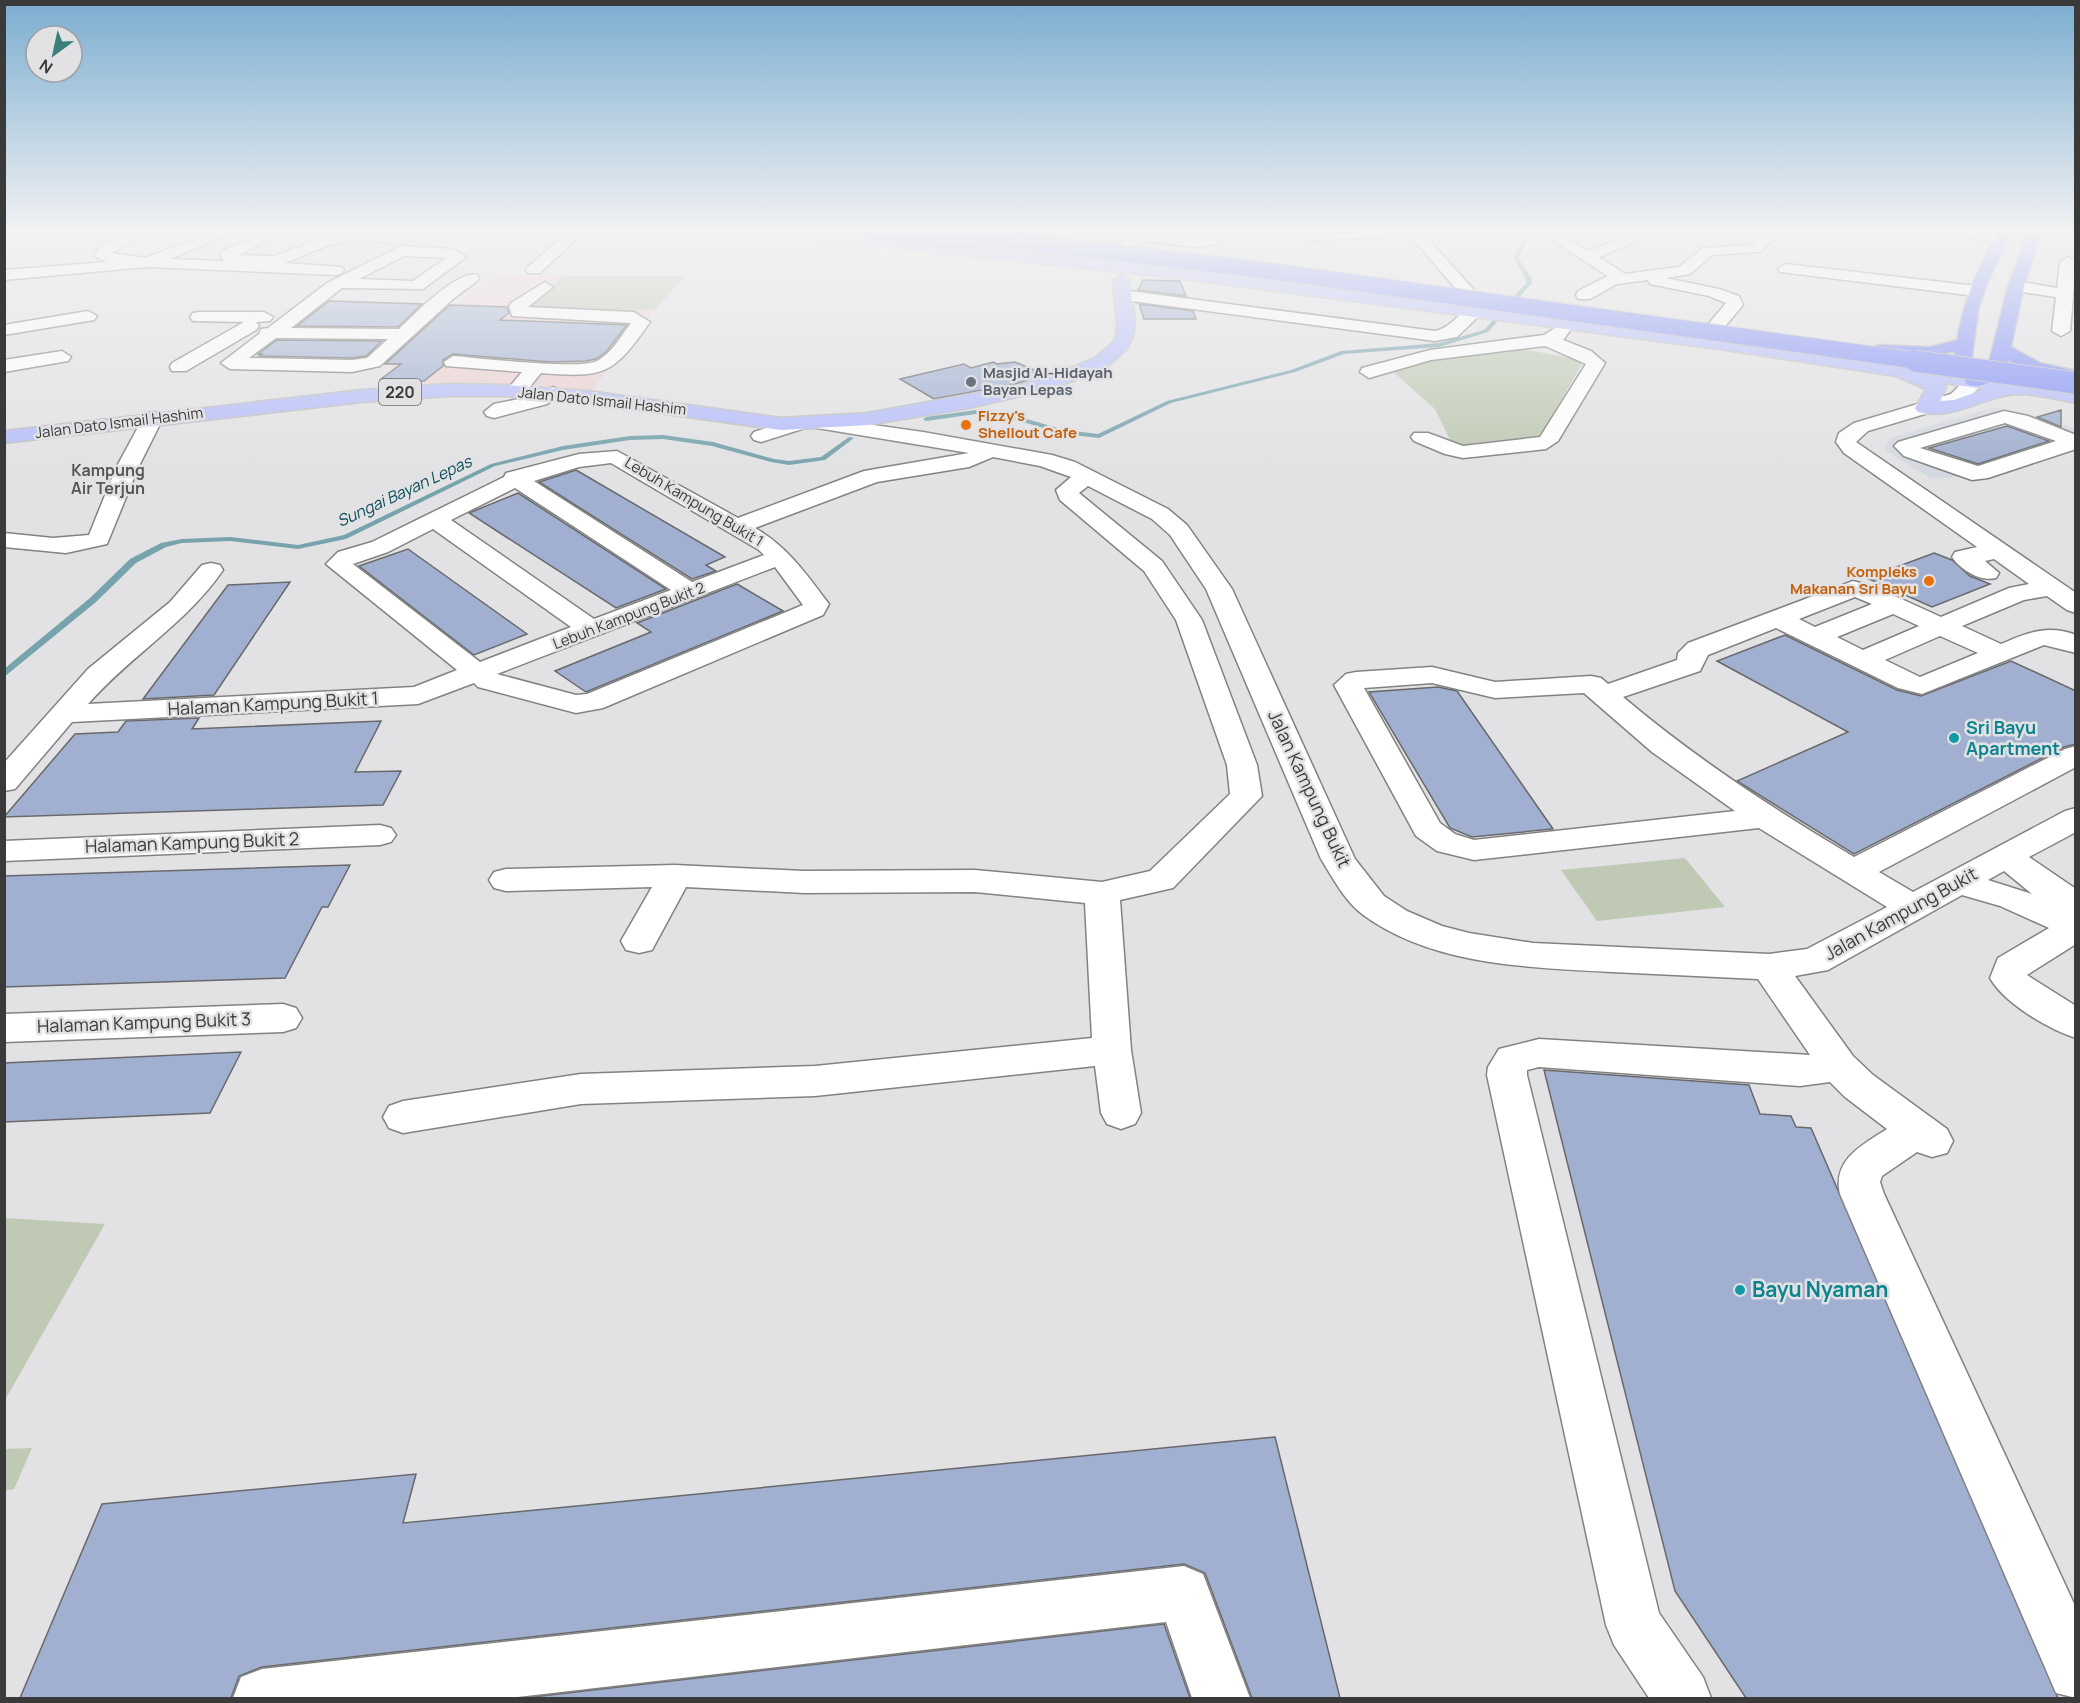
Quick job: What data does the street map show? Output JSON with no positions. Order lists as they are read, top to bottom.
{
  "streets": {
    "main road": ["220", "Jalan Dato Ismail Hashim"],
    "street": [
      "Lebuh Kampung Bukit 1",
      "Lebuh Kampung Bukit 2",
      "Halaman Kampung Bukit 1",
      "Jalan Kampung Bukit",
      "Halaman Kampung Bukit 2",
      "Halaman Kampung Bukit 3"
    ]
  },
  "crossings": [
    ["Jalan Dato Ismail Hashim", "Jalan Kampung Bukit"],
    ["Lebuh Kampung Bukit 1", "Lebuh Kampung Bukit 2"],
    ["Lebuh Kampung Bukit 1", "Halaman Kampung Bukit 1"],
    ["Lebuh Kampung Bukit 2", "Halaman Kampung Bukit 1"]
  ],
  "districts": ["Kampung Air Terjun"],
  "water": ["Sungai Bayan Lepas"],
  "places": [
    "Masjid Al-Hidayah Bayan Lepas",
    "Fizzy's Shellout Cafe",
    "Kompleks Makanan Sri Bayu",
    "Sri Bayu Apartment",
    "Bayu Nyaman"
  ],
  "north": "bottom left"
}
